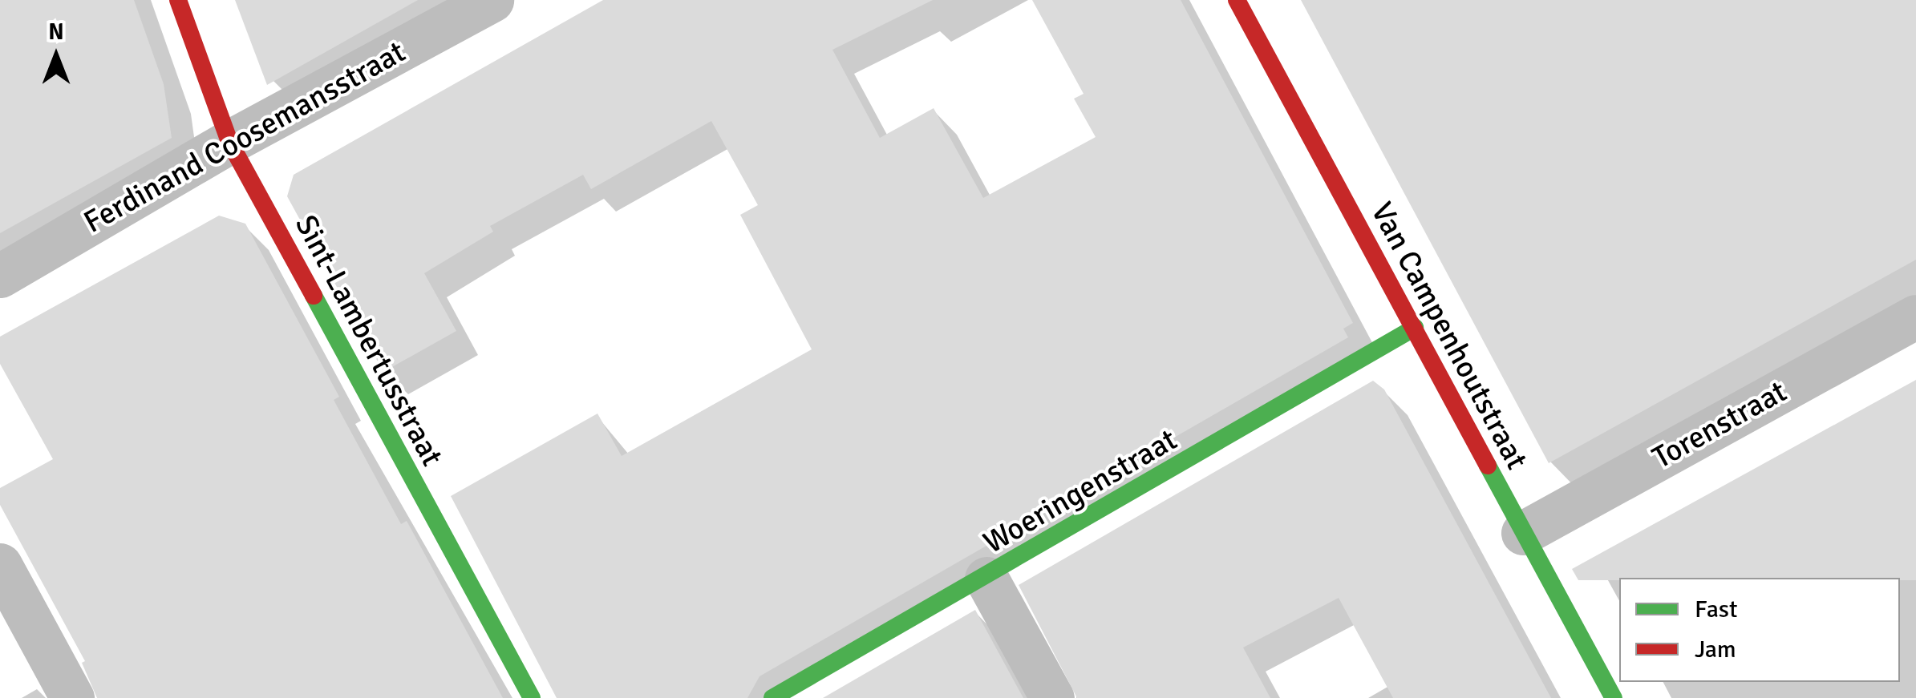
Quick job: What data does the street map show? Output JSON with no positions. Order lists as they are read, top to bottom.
{
  "streets": {
    "street": [
      "Ferdinand Coosemansstraat",
      "Van Campenhoutstraat",
      "Sint-Lambertusstraat",
      "Torenstraat",
      "Woeringenstraat"
    ]
  },
  "crossings": [
    ["Ferdinand Coosemansstraat", "Sint-Lambertusstraat"],
    ["Van Campenhoutstraat", "Torenstraat"],
    ["Van Campenhoutstraat", "Woeringenstraat"]
  ],
  "legend": ["Fast", "Jam"],
  "north": "top"
}
